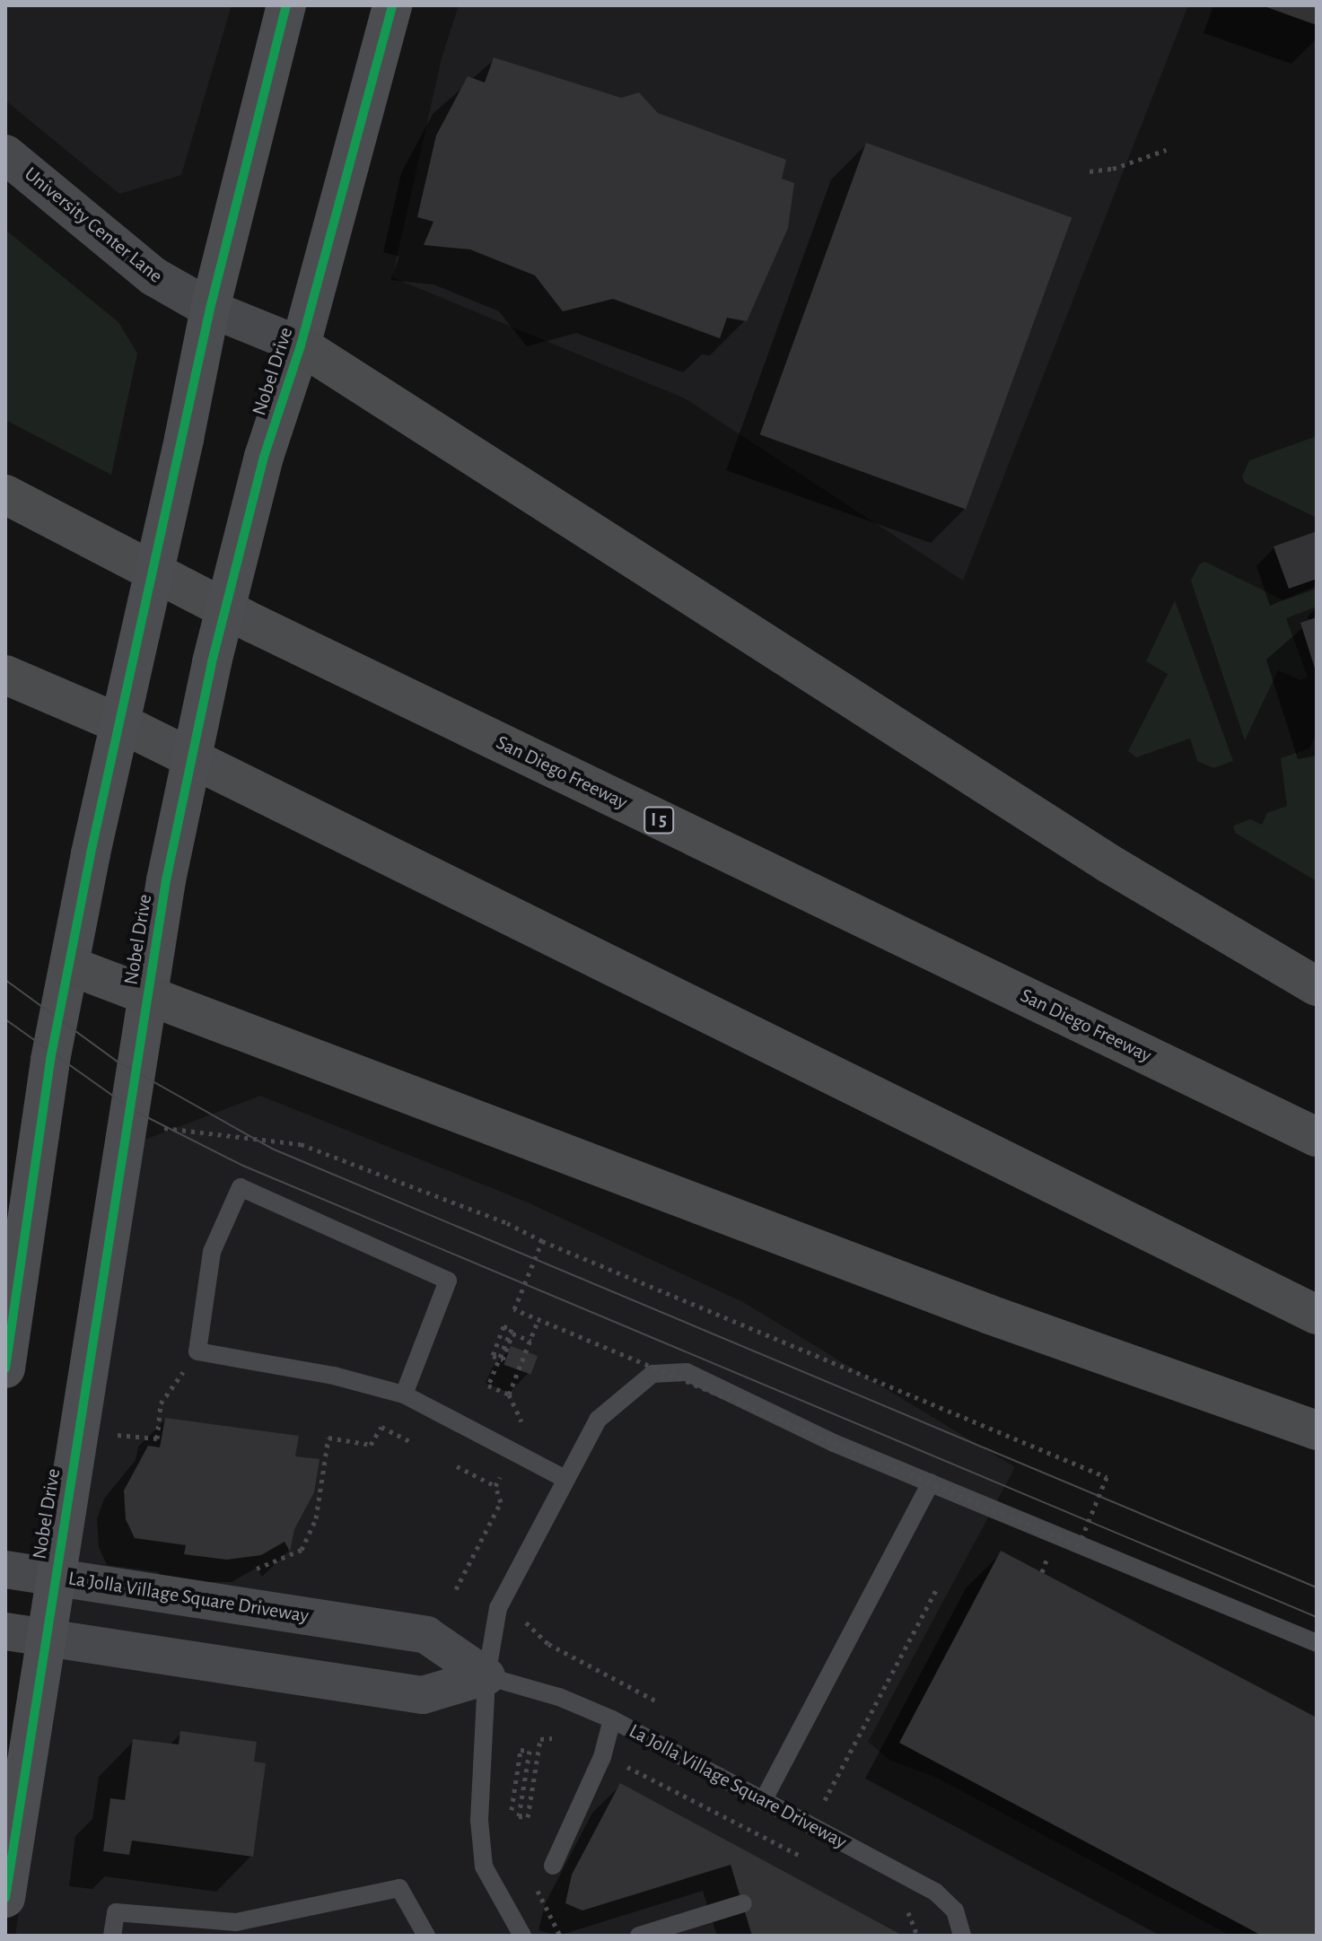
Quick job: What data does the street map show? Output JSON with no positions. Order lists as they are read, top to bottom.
{
  "streets": {
    "highway": ["San Diego Freeway", "I 5"],
    "main road": ["Nobel Drive"],
    "street": ["University Center Lane", "La Jolla Village Square Driveway"]
  },
  "crossings": [
    ["University Center Lane", "Nobel Drive"],
    ["Nobel Drive", "La Jolla Village Square Driveway"]
  ]
}
